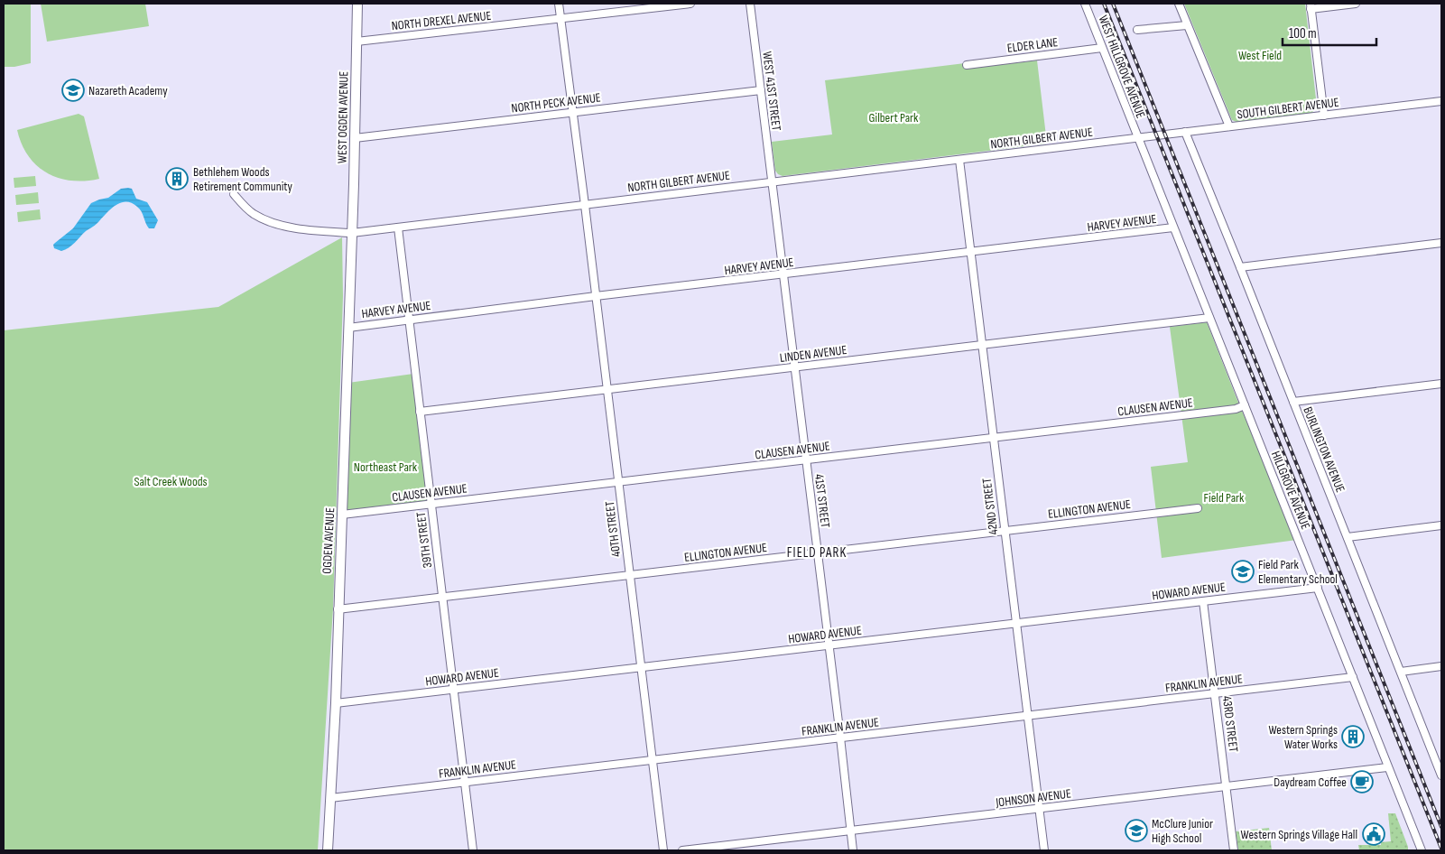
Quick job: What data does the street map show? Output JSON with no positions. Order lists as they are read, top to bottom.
{
  "streets": {
    "main road": ["WEST OGDEN AVENUE", "OGDEN AVENUE"],
    "street": [
      "NORTH DREXEL AVENUE",
      "ELDER LANE",
      "WEST HILLGROVE AVENUE",
      "WEST 41ST STREET",
      "NORTH PECK AVENUE",
      "SOUTH GILBERT AVENUE",
      "NORTH GILBERT AVENUE",
      "HARVEY AVENUE",
      "LINDEN AVENUE",
      "CLAUSEN AVENUE",
      "BURLINGTON AVENUE",
      "HILLGROVE AVENUE",
      "41ST STREET",
      "42ND STREET",
      "ELLINGTON AVENUE",
      "40TH STREET",
      "39TH STREET",
      "HOWARD AVENUE",
      "FRANKLIN AVENUE",
      "43RD STREET",
      "JOHNSON AVENUE"
    ]
  },
  "crossings": [
    ["NORTH DREXEL AVENUE", "WEST OGDEN AVENUE"],
    ["NORTH DREXEL AVENUE", "40TH STREET"],
    ["ELDER LANE", "WEST HILLGROVE AVENUE"],
    ["WEST HILLGROVE AVENUE", "SOUTH GILBERT AVENUE"],
    ["WEST HILLGROVE AVENUE", "NORTH GILBERT AVENUE"],
    ["WEST HILLGROVE AVENUE", "HILLGROVE AVENUE"],
    ["WEST 41ST STREET", "NORTH PECK AVENUE"],
    ["WEST 41ST STREET", "NORTH GILBERT AVENUE"],
    ["WEST 41ST STREET", "41ST STREET"],
    ["NORTH PECK AVENUE", "WEST OGDEN AVENUE"],
    ["NORTH PECK AVENUE", "40TH STREET"],
    ["SOUTH GILBERT AVENUE", "NORTH GILBERT AVENUE"],
    ["SOUTH GILBERT AVENUE", "BURLINGTON AVENUE"],
    ["SOUTH GILBERT AVENUE", "HILLGROVE AVENUE"],
    ["WEST OGDEN AVENUE", "NORTH GILBERT AVENUE"],
    ["WEST OGDEN AVENUE", "OGDEN AVENUE"],
    ["NORTH GILBERT AVENUE", "HILLGROVE AVENUE"],
    ["NORTH GILBERT AVENUE", "41ST STREET"],
    ["NORTH GILBERT AVENUE", "42ND STREET"],
    ["NORTH GILBERT AVENUE", "40TH STREET"],
    ["NORTH GILBERT AVENUE", "39TH STREET"],
    ["NORTH GILBERT AVENUE", "OGDEN AVENUE"],
    ["HARVEY AVENUE", "HILLGROVE AVENUE"],
    ["HARVEY AVENUE", "41ST STREET"],
    ["HARVEY AVENUE", "42ND STREET"],
    ["HARVEY AVENUE", "40TH STREET"],
    ["HARVEY AVENUE", "39TH STREET"],
    ["HARVEY AVENUE", "OGDEN AVENUE"],
    ["LINDEN AVENUE", "HILLGROVE AVENUE"],
    ["LINDEN AVENUE", "41ST STREET"],
    ["LINDEN AVENUE", "42ND STREET"],
    ["LINDEN AVENUE", "40TH STREET"],
    ["LINDEN AVENUE", "39TH STREET"],
    ["CLAUSEN AVENUE", "HILLGROVE AVENUE"],
    ["CLAUSEN AVENUE", "41ST STREET"],
    ["CLAUSEN AVENUE", "42ND STREET"],
    ["CLAUSEN AVENUE", "40TH STREET"],
    ["CLAUSEN AVENUE", "39TH STREET"],
    ["CLAUSEN AVENUE", "OGDEN AVENUE"],
    ["HILLGROVE AVENUE", "HOWARD AVENUE"],
    ["HILLGROVE AVENUE", "FRANKLIN AVENUE"],
    ["HILLGROVE AVENUE", "JOHNSON AVENUE"],
    ["41ST STREET", "ELLINGTON AVENUE"],
    ["41ST STREET", "HOWARD AVENUE"],
    ["41ST STREET", "FRANKLIN AVENUE"],
    ["41ST STREET", "JOHNSON AVENUE"],
    ["42ND STREET", "ELLINGTON AVENUE"],
    ["42ND STREET", "HOWARD AVENUE"],
    ["42ND STREET", "FRANKLIN AVENUE"],
    ["42ND STREET", "JOHNSON AVENUE"],
    ["ELLINGTON AVENUE", "40TH STREET"],
    ["ELLINGTON AVENUE", "39TH STREET"],
    ["ELLINGTON AVENUE", "OGDEN AVENUE"],
    ["40TH STREET", "HOWARD AVENUE"],
    ["40TH STREET", "FRANKLIN AVENUE"],
    ["39TH STREET", "HOWARD AVENUE"],
    ["39TH STREET", "FRANKLIN AVENUE"],
    ["OGDEN AVENUE", "HOWARD AVENUE"],
    ["OGDEN AVENUE", "FRANKLIN AVENUE"],
    ["HOWARD AVENUE", "43RD STREET"],
    ["FRANKLIN AVENUE", "43RD STREET"],
    ["43RD STREET", "JOHNSON AVENUE"]
  ],
  "districts": ["FIELD PARK"],
  "parks": [
    "West Field",
    "Gilbert Park",
    "Northeast Park",
    "Salt Creek Woods",
    "Field Park"
  ],
  "places": {
    "school or university": ["Nazareth Academy", "Field Park Elementary School", "McClure Junior High School"],
    "building": ["Bethlehem Woods Retirement Community", "Western Springs Water Works"],
    "cafe": ["Daydream Coffee"],
    "public building": ["Western Springs Village Hall"]
  },
  "scale_bar": "100 m"
}
